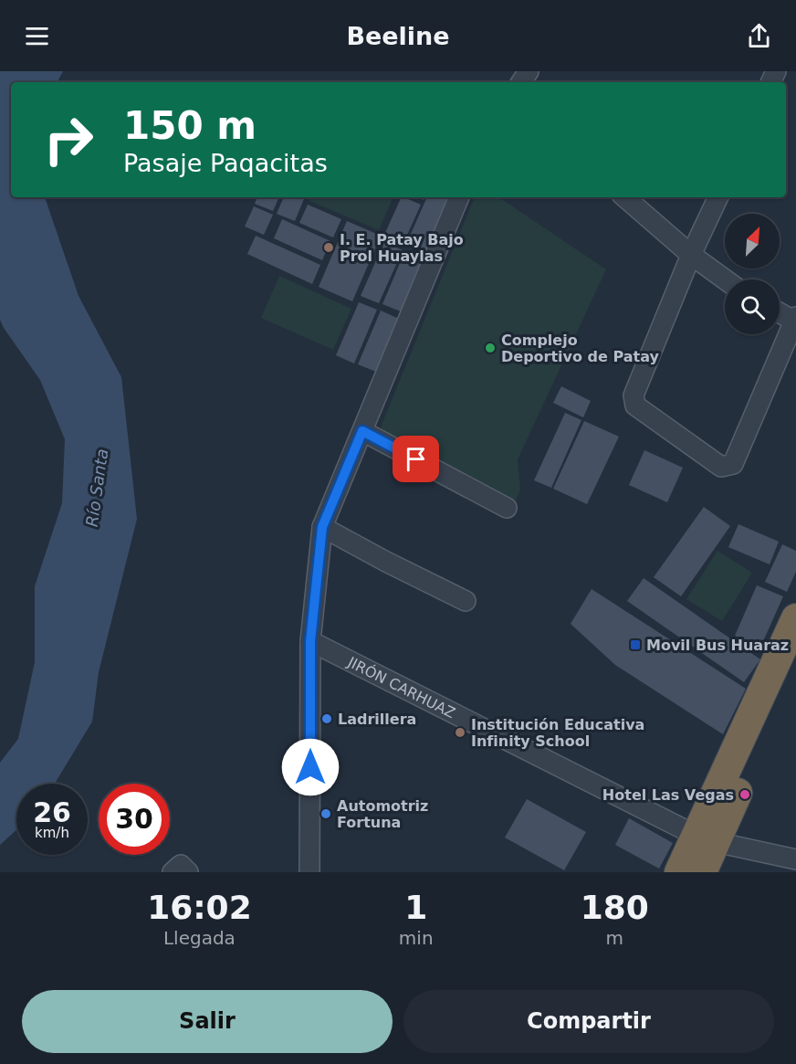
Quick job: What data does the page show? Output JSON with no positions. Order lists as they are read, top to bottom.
{
  "streets": {
    "street": ["JIRÓN CARHUAZ"]
  },
  "water": ["Río Santa"],
  "places": {
    "other": [
      "I. E. Patay Bajo Prol Huaylas",
      "Complejo Deportivo de Patay",
      "Ladrillera",
      "Institución Educativa Infinity School",
      "Hotel Las Vegas",
      "Automotriz Fortuna"
    ],
    "transit": ["Movil Bus Huaraz"]
  },
  "north": "top right",
  "page": {
    "header": "Beeline",
    "turn": ["150 m", "Pasaje Paqacitas"],
    "speed": "26 km/h",
    "limit": "30",
    "eta": [
      "16:02",
      "Llegada",
      "1",
      "min",
      "180",
      "m"
    ],
    "buttons": ["Salir", "Compartir"]
  }
}
